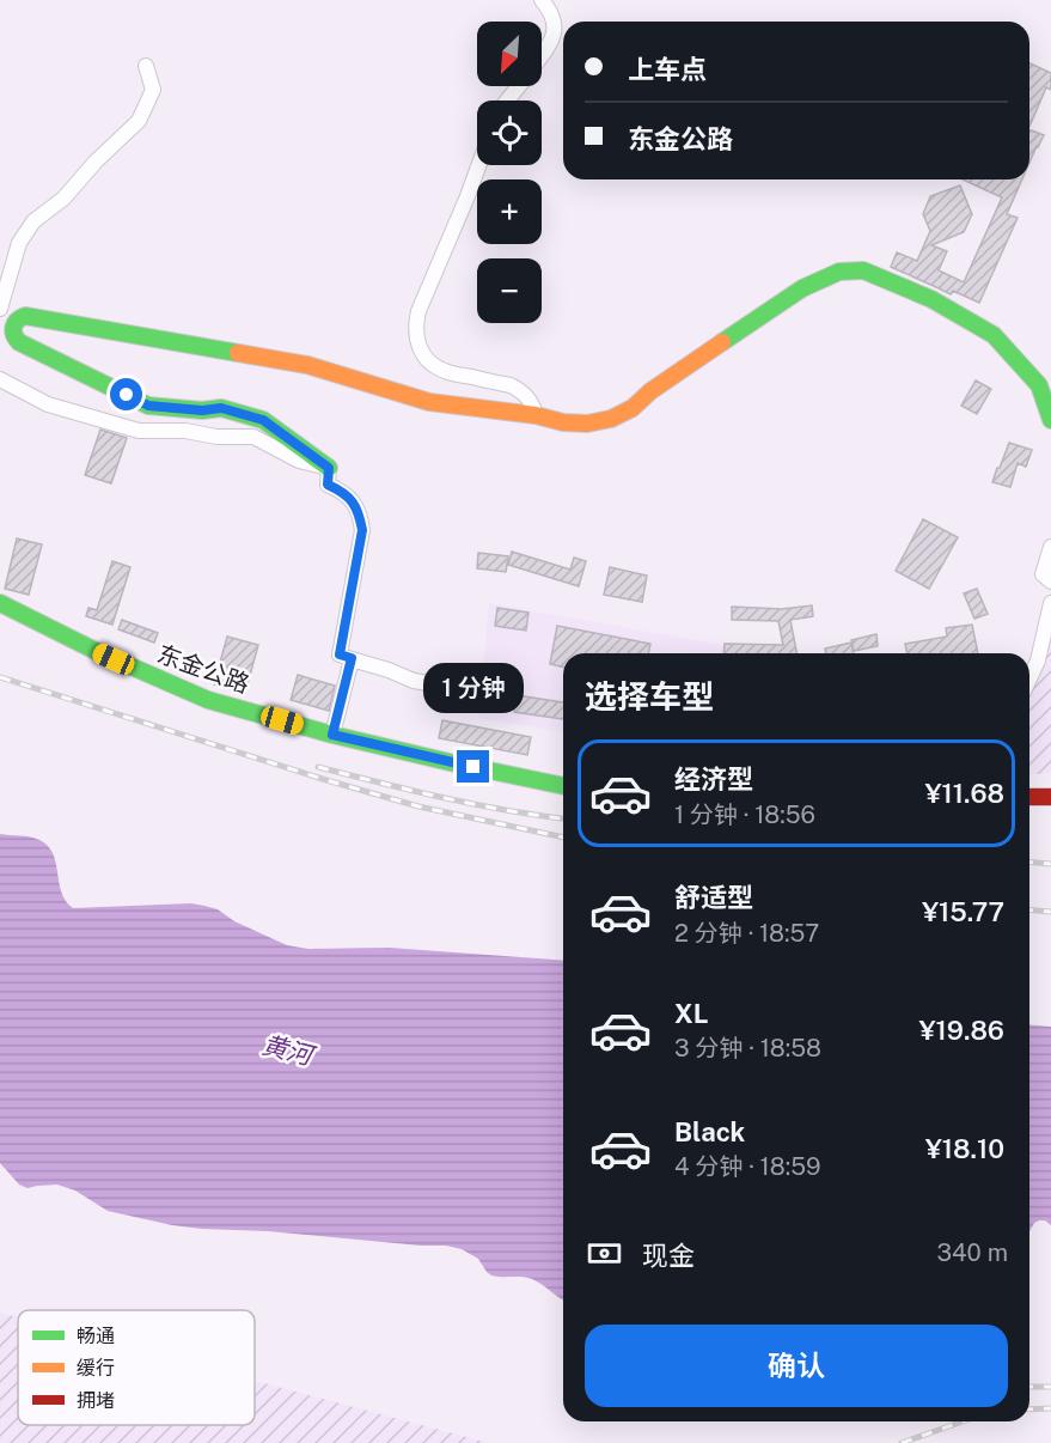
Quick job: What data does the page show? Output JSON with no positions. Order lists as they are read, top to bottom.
{
  "streets": {
    "street": ["东金公路"]
  },
  "water": ["黄河"],
  "legend": ["畅通", "缓行", "拥堵"],
  "north": "bottom left",
  "page": {
    "map_buttons": ["+", "−"],
    "banner": ["上车点", "东金公路"],
    "heading": "选择车型",
    "bubble": "1 分钟",
    "list": [
      {
        "name": "经济型",
        "note": "1 分钟 · 18:56",
        "value": "¥11.68"
      },
      {
        "name": "舒适型",
        "note": "2 分钟 · 18:57",
        "value": "¥15.77"
      },
      {
        "name": "XL",
        "note": "3 分钟 · 18:58",
        "value": "¥19.86"
      },
      {
        "name": "Black",
        "note": "4 分钟 · 18:59",
        "value": "¥18.10"
      }
    ],
    "pay": ["现金", "340 m"],
    "buttons": "确认"
  }
}
